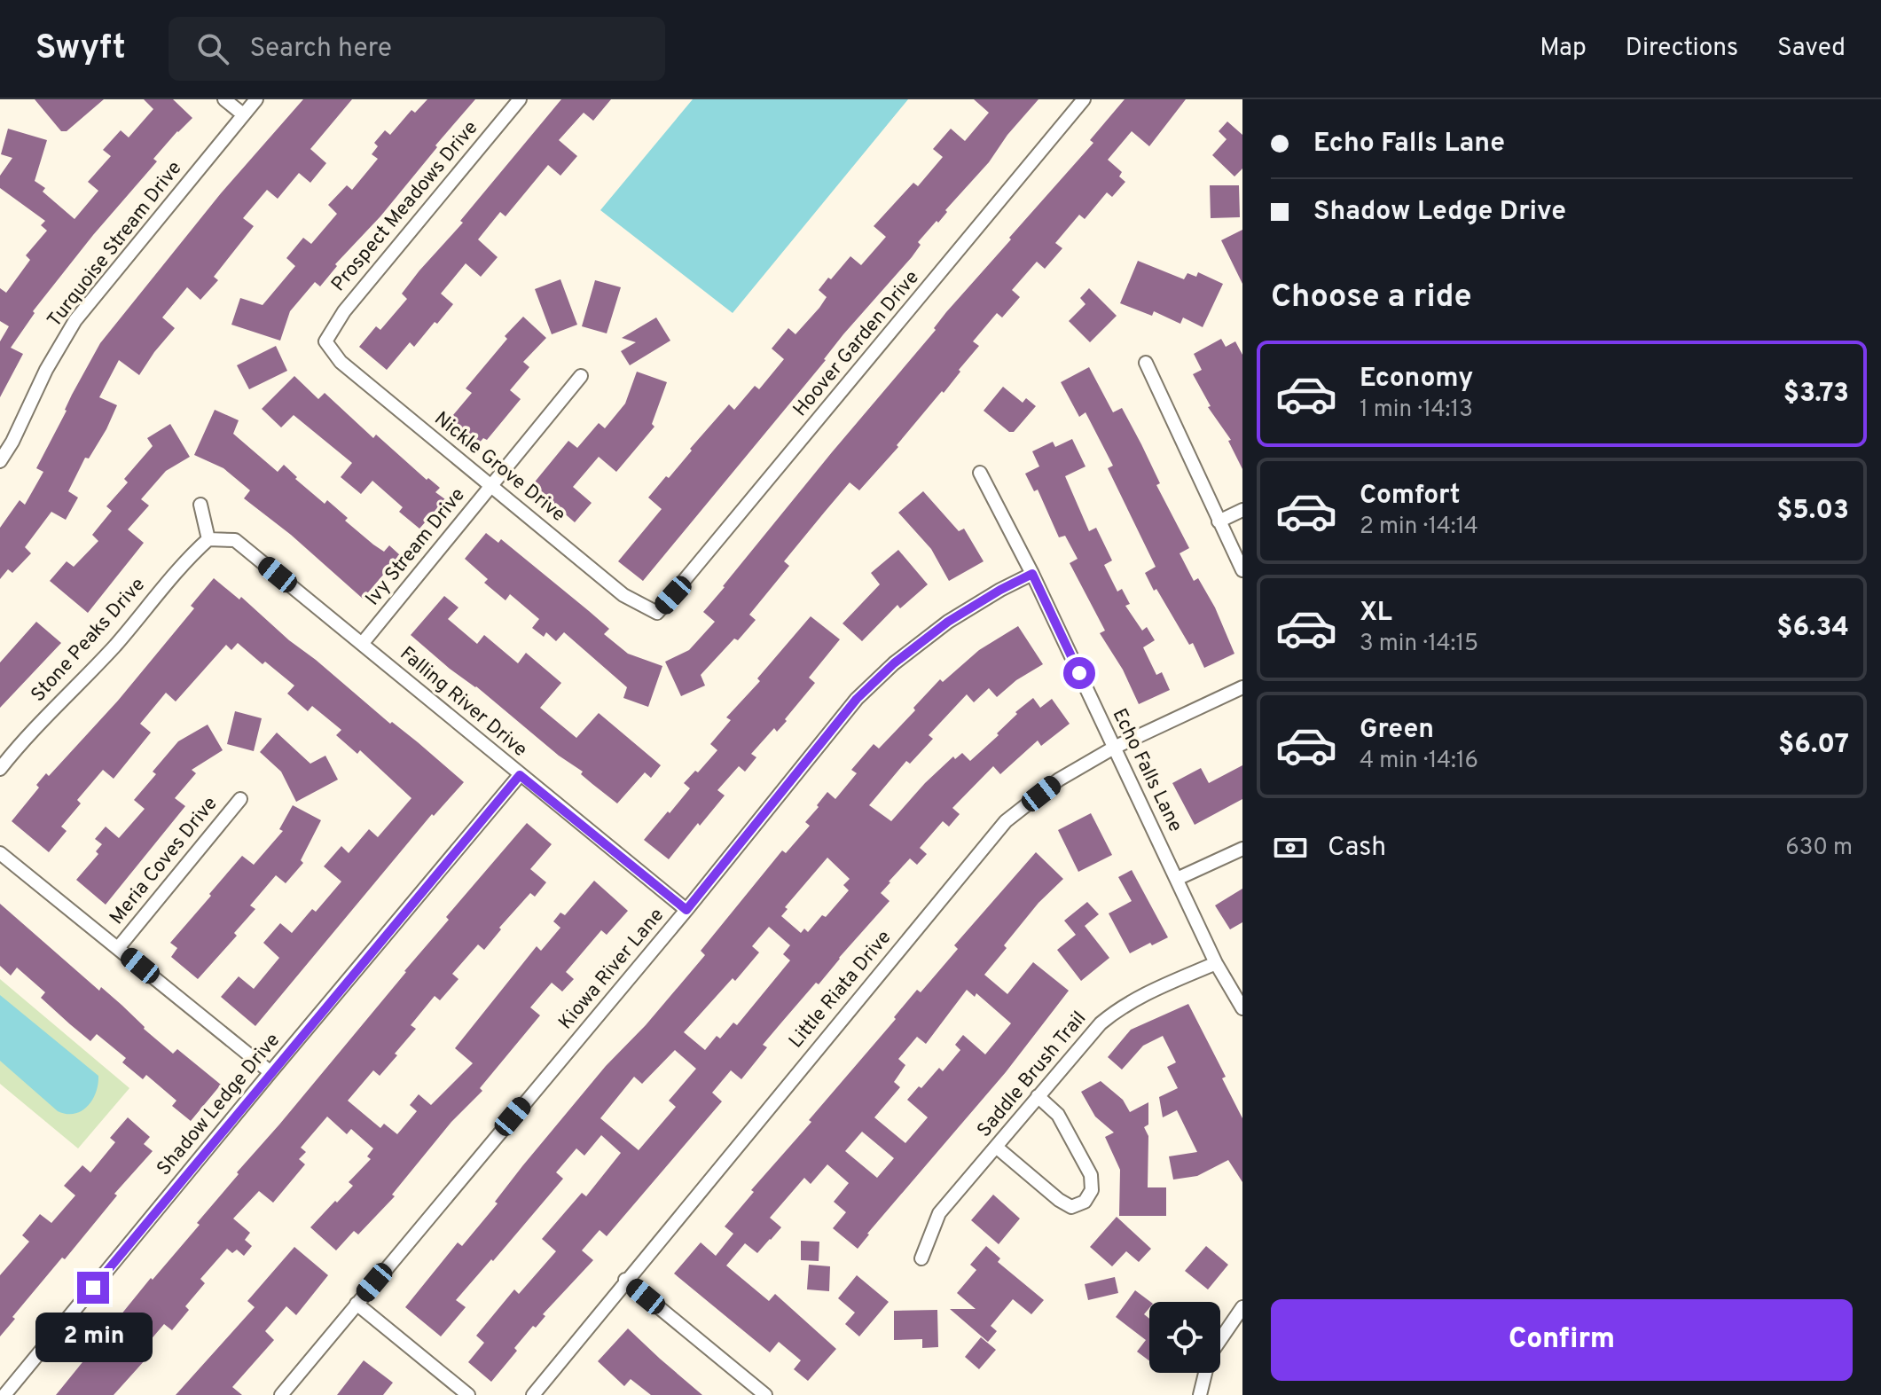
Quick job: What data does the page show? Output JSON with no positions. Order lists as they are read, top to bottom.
{
  "streets": {
    "street": [
      "Prospect Meadows Drive",
      "Turquoise Stream Drive",
      "Hoover Garden Drive",
      "Nickle Grove Drive",
      "Ivy Stream Drive",
      "Stone Peaks Drive",
      "Falling River Drive",
      "Echo Falls Lane",
      "Meria Coves Drive",
      "Kiowa River Lane",
      "Little Riata Drive",
      "Saddle Brush Trail",
      "Shadow Ledge Drive"
    ]
  },
  "crossings": [
    ["Prospect Meadows Drive", "Nickle Grove Drive"],
    ["Hoover Garden Drive", "Nickle Grove Drive"],
    ["Nickle Grove Drive", "Ivy Stream Drive"],
    ["Ivy Stream Drive", "Falling River Drive"],
    ["Stone Peaks Drive", "Falling River Drive"],
    ["Falling River Drive", "Kiowa River Lane"],
    ["Falling River Drive", "Shadow Ledge Drive"],
    ["Echo Falls Lane", "Kiowa River Lane"],
    ["Echo Falls Lane", "Little Riata Drive"],
    ["Echo Falls Lane", "Saddle Brush Trail"]
  ],
  "page": {
    "header": "Swyft",
    "search": "Search here",
    "nav": ["Map", "Directions", "Saved"],
    "banner": ["Echo Falls Lane", "Shadow Ledge Drive"],
    "heading": "Choose a ride",
    "list": [
      {
        "name": "Economy",
        "note": "1 min · 14:13",
        "value": "$3.73"
      },
      {
        "name": "Comfort",
        "note": "2 min · 14:14",
        "value": "$5.03"
      },
      {
        "name": "XL",
        "note": "3 min · 14:15",
        "value": "$6.34"
      },
      {
        "name": "Green",
        "note": "4 min · 14:16",
        "value": "$6.07"
      }
    ],
    "pay": ["Cash", "630 m"],
    "buttons": "Confirm",
    "bubble": "2 min"
  }
}
